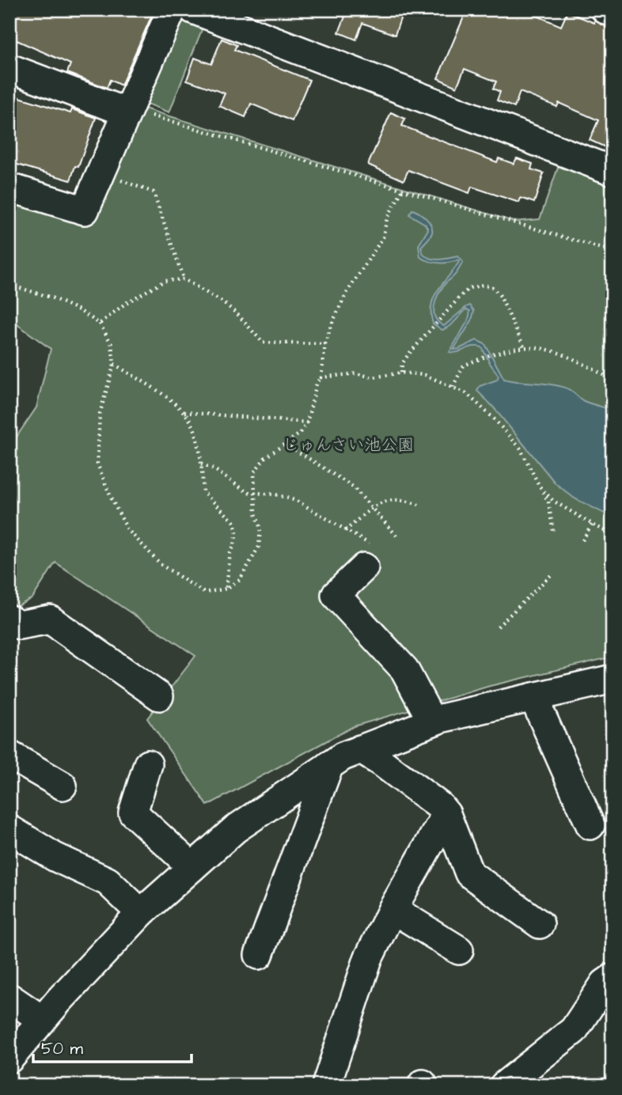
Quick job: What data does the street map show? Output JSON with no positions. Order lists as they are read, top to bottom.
{
  "parks": ["じゅんさい池公園"],
  "scale_bar": "50 m"
}
